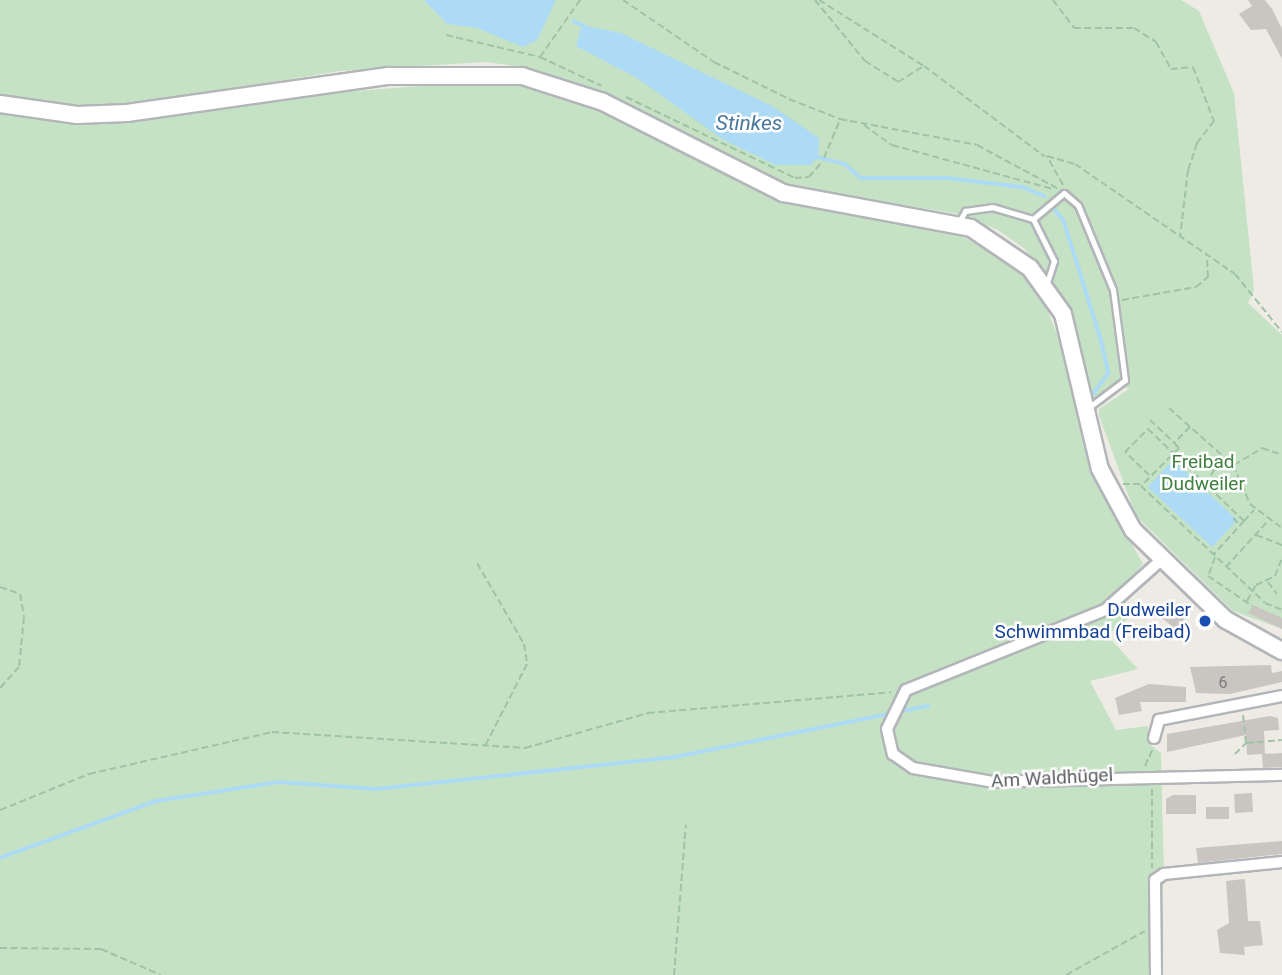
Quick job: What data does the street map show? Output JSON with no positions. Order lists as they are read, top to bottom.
{
  "streets": {
    "street": ["Am Waldhügel"]
  },
  "water": ["Stinkes"],
  "parks": ["Freibad Dudweiler"],
  "places": ["Dudweiler Schwimmbad (Freibad)"],
  "house_numbers": ["6"]
}
